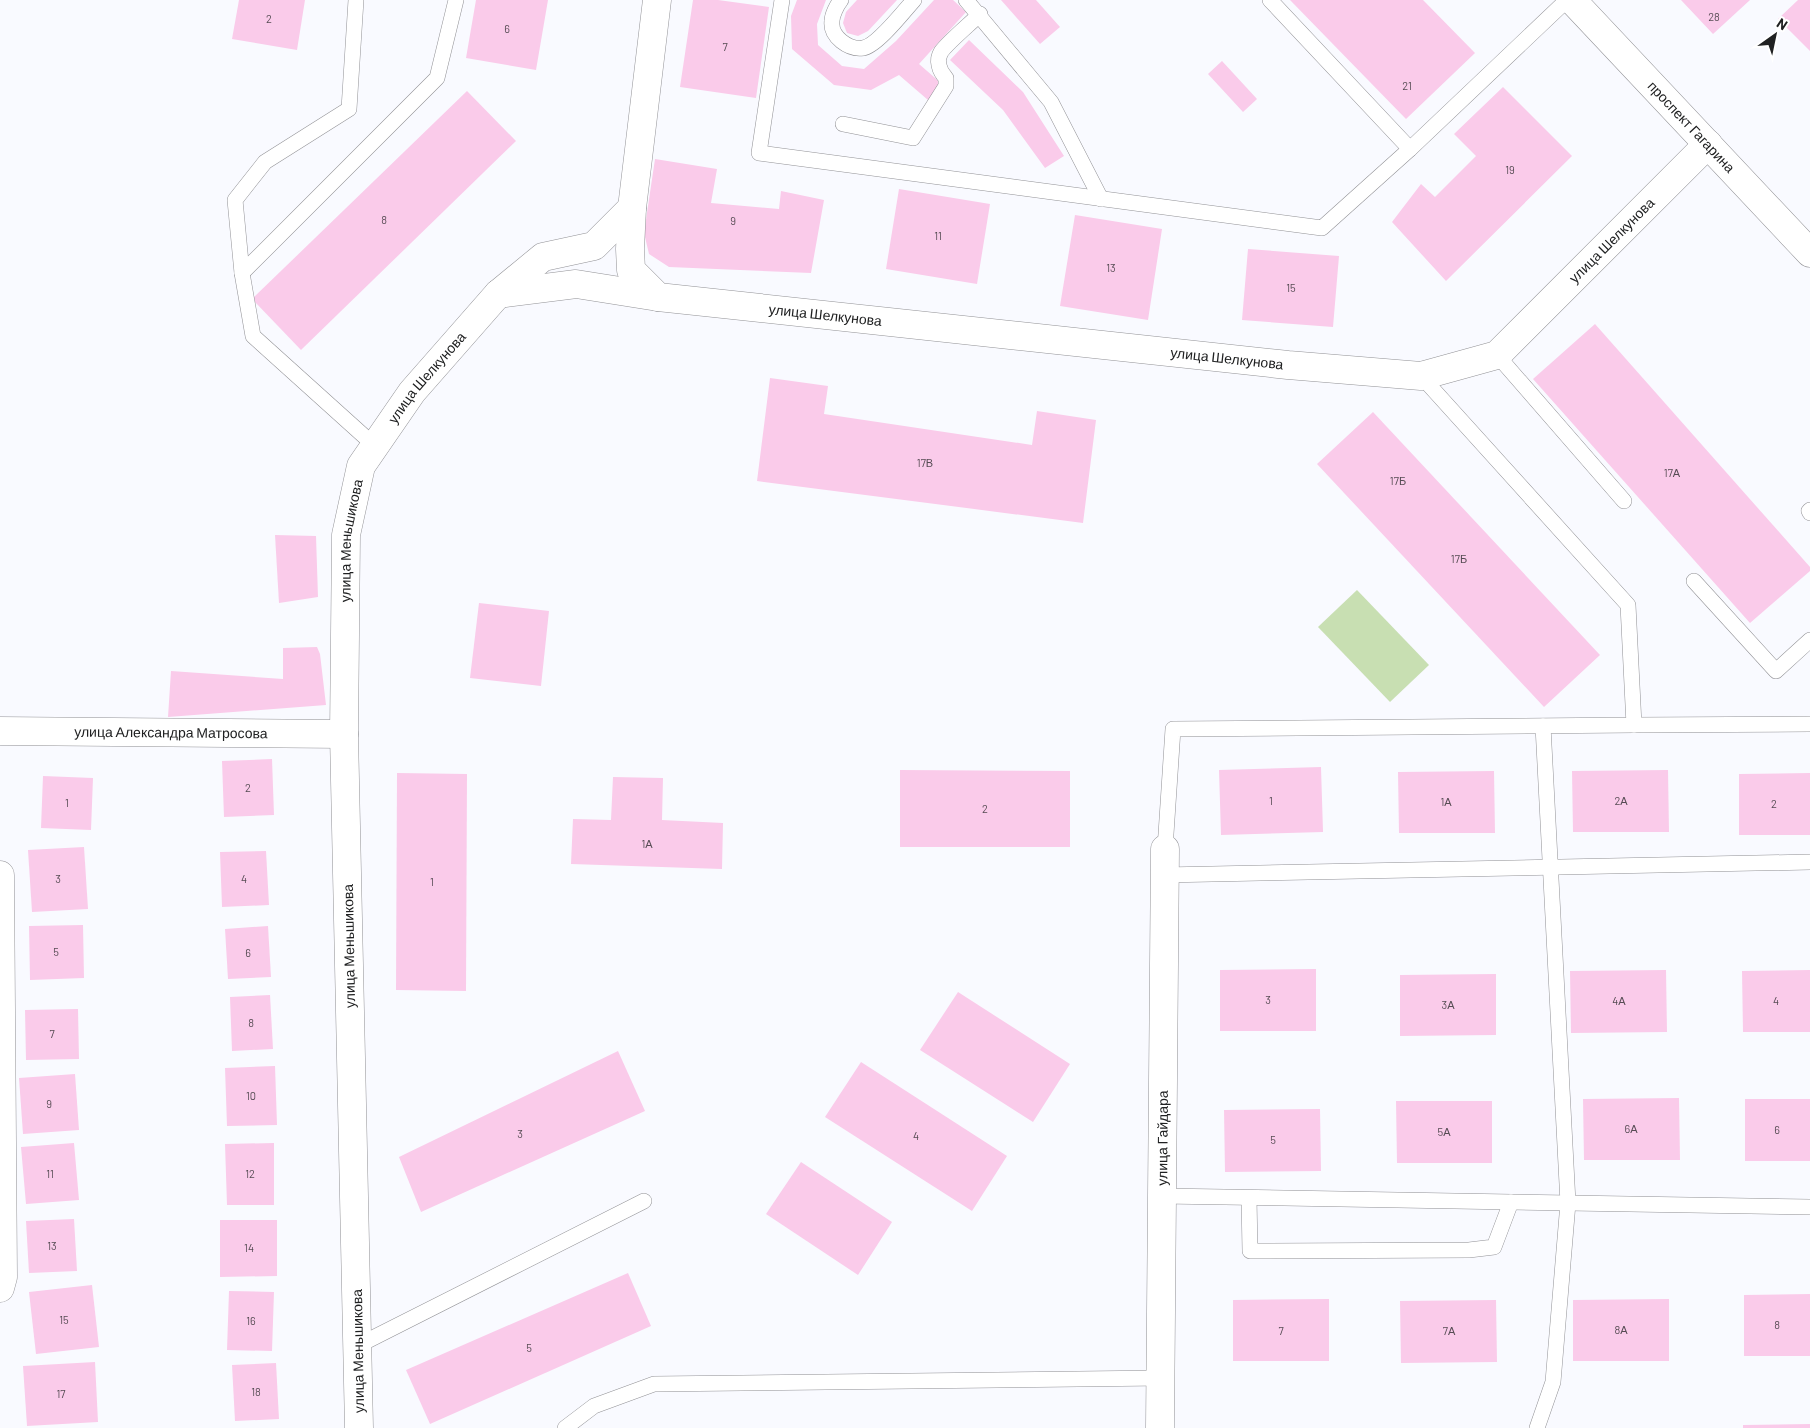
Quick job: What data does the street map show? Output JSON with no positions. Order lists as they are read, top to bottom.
{
  "streets": {
    "street": [
      "проспект Гагарина",
      "улица Шелкунова",
      "улица Меньшикова",
      "улица Александра Матросова",
      "улица Гайдара"
    ]
  },
  "crossings": [
    ["проспект Гагарина", "улица Шелкунова"],
    ["улица Шелкунова", "улица Меньшикова"],
    ["улица Меньшикова", "улица Александра Матросова"]
  ],
  "house_numbers": [
    "28",
    "2",
    "6",
    "7",
    "21",
    "19",
    "8",
    "9",
    "11",
    "13",
    "15",
    "17В",
    "17А",
    "17Б",
    "17Б",
    "2",
    "1",
    "2А",
    "1А",
    "1",
    "2",
    "2",
    "1А",
    "3",
    "4",
    "1",
    "5",
    "6",
    "3",
    "4А",
    "4",
    "3А",
    "8",
    "7",
    "10",
    "9",
    "6А",
    "6",
    "5А",
    "3",
    "4",
    "5",
    "11",
    "12",
    "13",
    "14",
    "15",
    "16",
    "8",
    "8А",
    "7",
    "7А",
    "5",
    "18",
    "17"
  ],
  "north": "top right"
}
